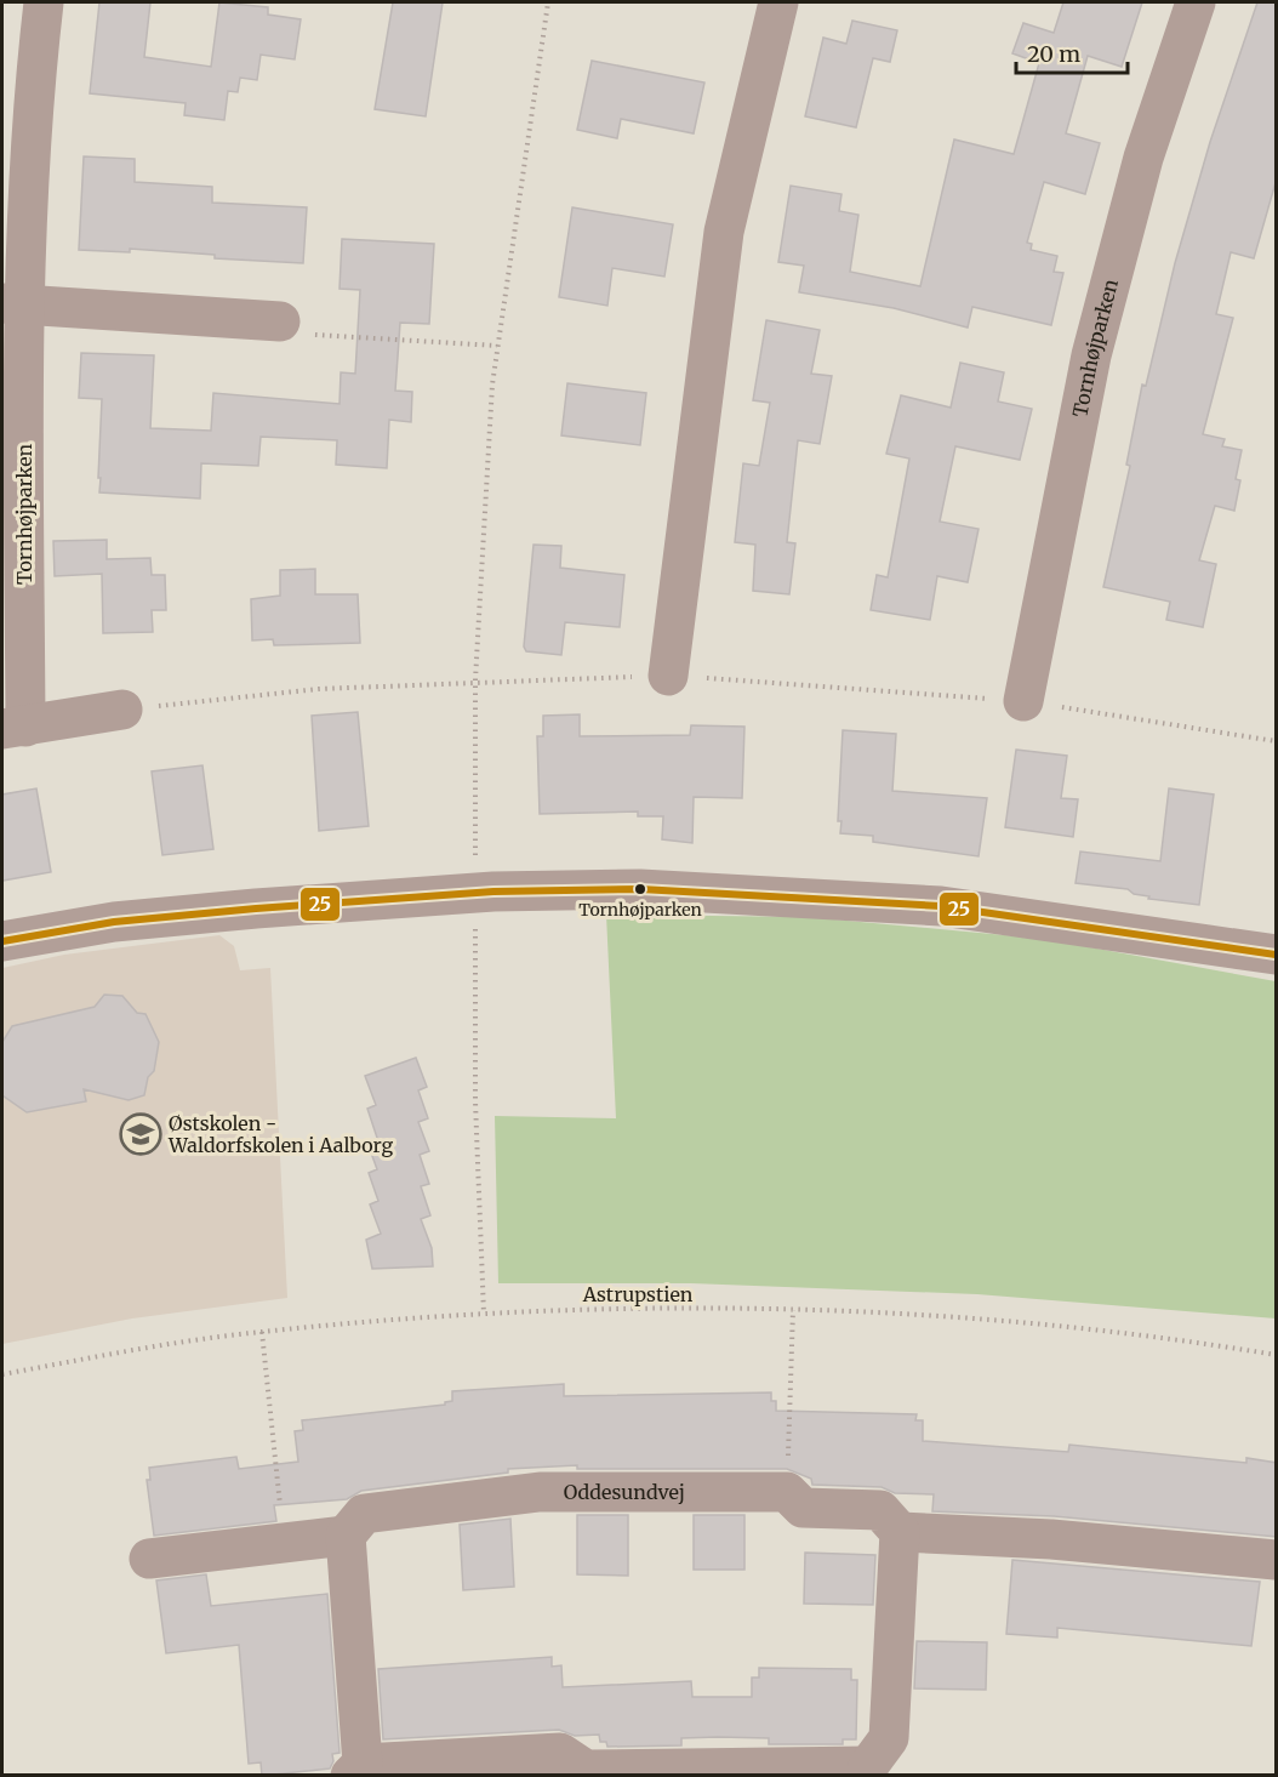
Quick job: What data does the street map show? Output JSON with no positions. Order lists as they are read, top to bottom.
{
  "streets": {
    "street": ["Tornhøjparken", "Oddesundvej"],
    "path": ["Astrupstien"]
  },
  "places": {
    "other": ["Tornhøjparken"],
    "school or university": ["Østskolen - Waldorfskolen i Aalborg"]
  },
  "lines": ["transit line 25"],
  "scale_bar": "20 m"
}
